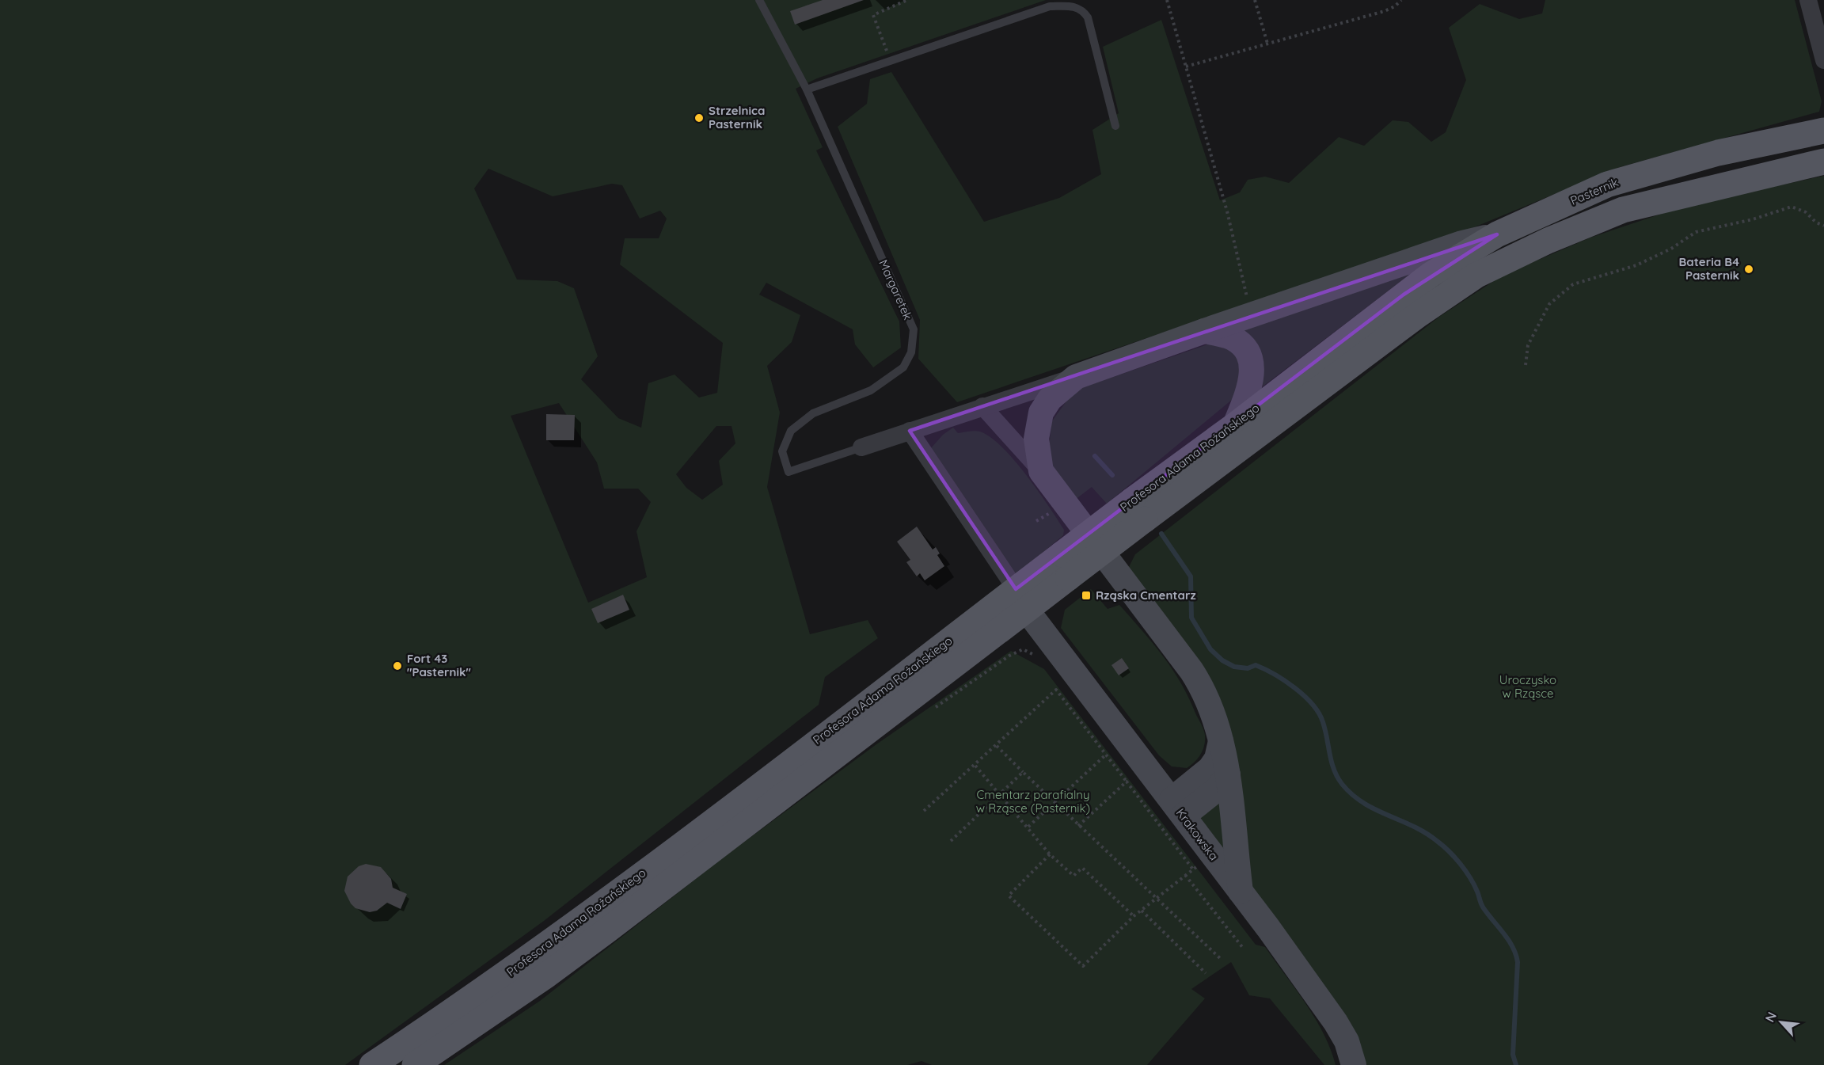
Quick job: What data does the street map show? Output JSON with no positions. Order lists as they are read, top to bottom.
{
  "streets": {
    "main road": ["Pasternik", "Profesora Adama Rożańskiego"],
    "street": ["Margaretek", "Krakowska"]
  },
  "crossings": [
    ["Pasternik", "Profesora Adama Rożańskiego"],
    ["Profesora Adama Rożańskiego", "Krakowska"]
  ],
  "parks": ["Uroczysko w Rząsce", "Cmentarz parafialny w Rząsce (Pasternik)"],
  "places": {
    "other": ["Strzelnica Pasternik", "Bateria B4 Pasternik", "Fort 43 \"Pasternik\""],
    "transit": ["Rząska Cmentarz"]
  },
  "north": "top left"
}
